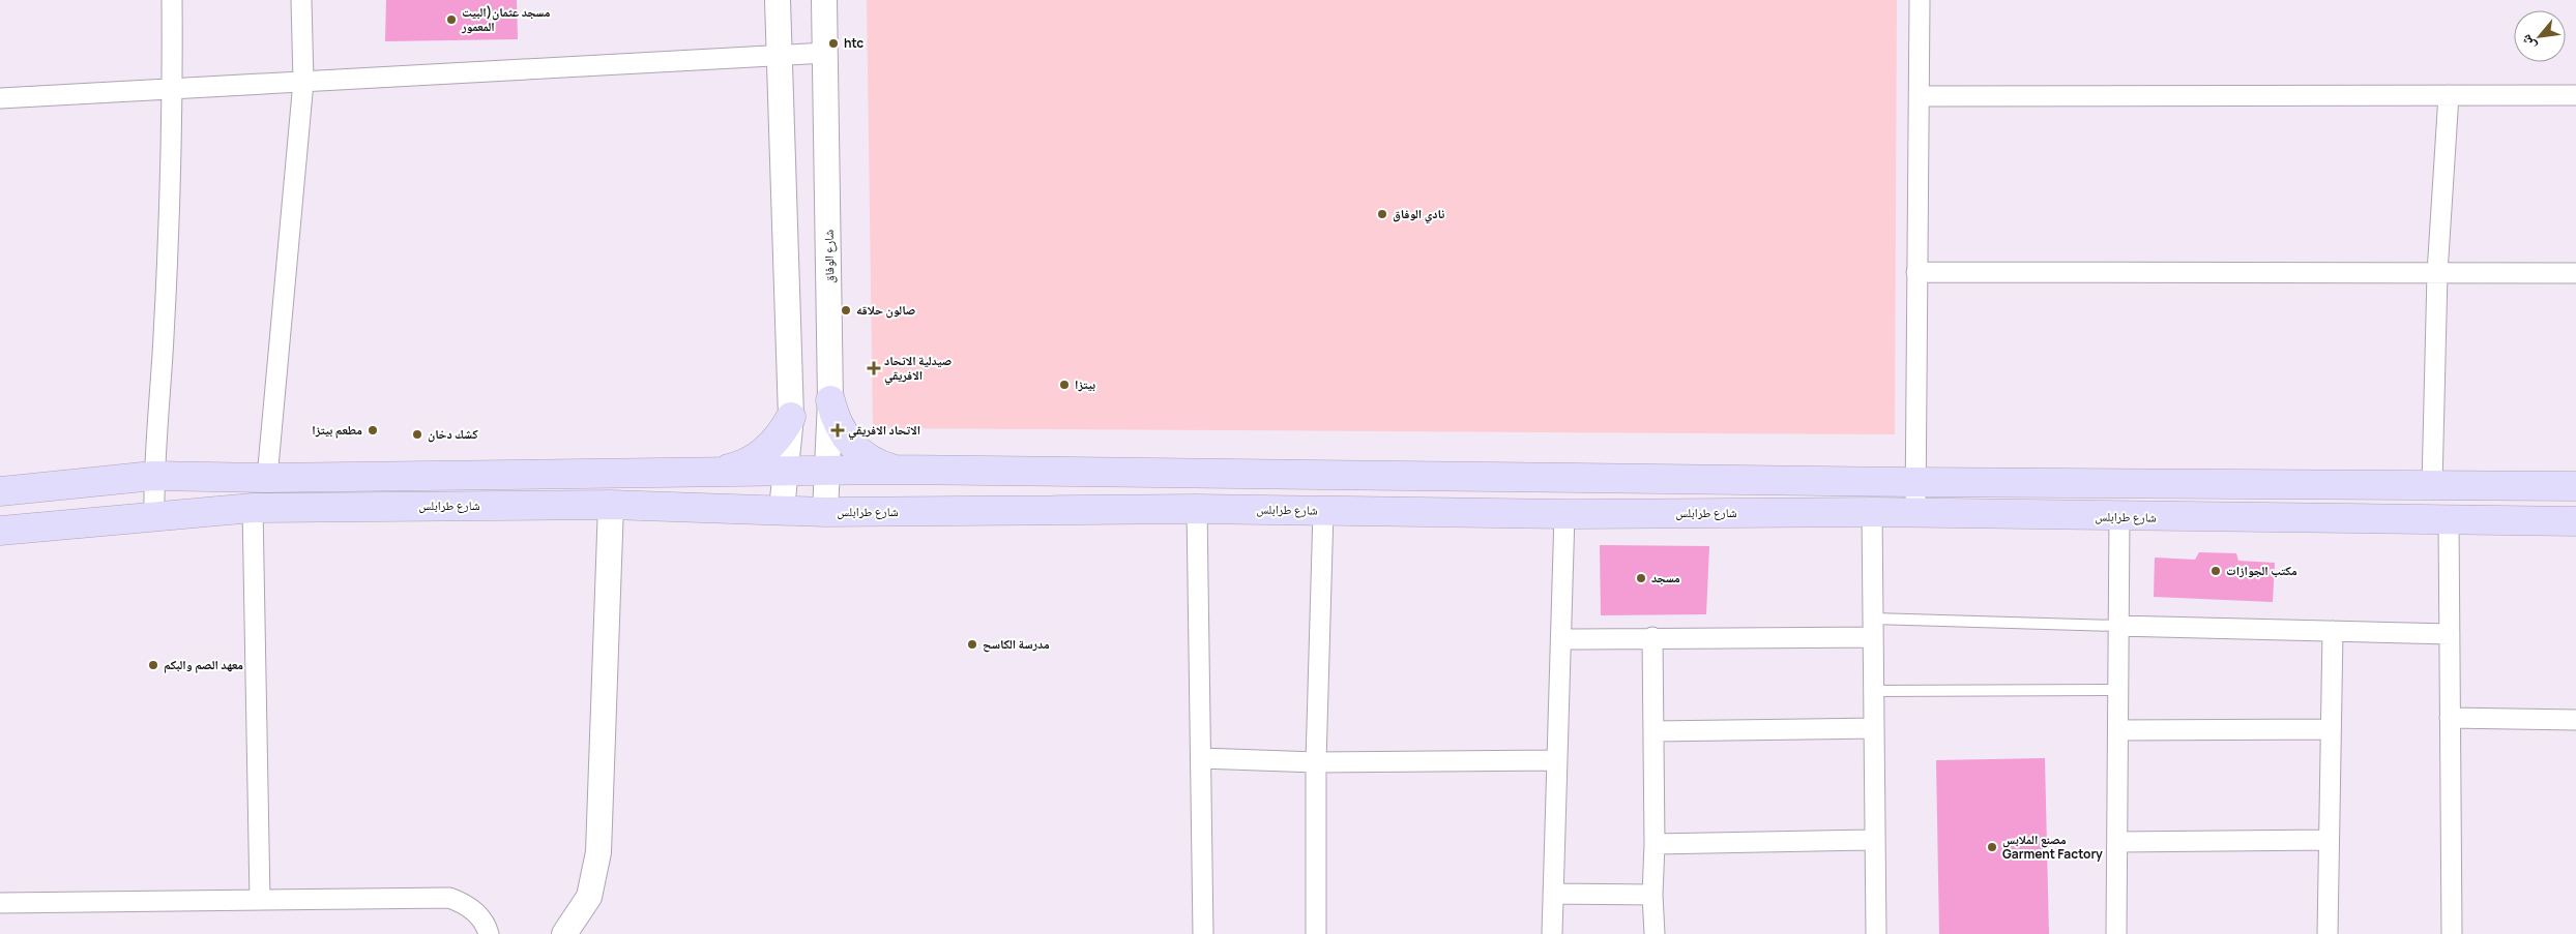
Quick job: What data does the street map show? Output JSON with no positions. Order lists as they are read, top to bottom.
{
  "streets": {
    "main road": ["شارع طرابلس"],
    "street": ["شارع الوفاق"]
  },
  "crossings": [
    ["شارع الوفاق", "شارع طرابلس"]
  ],
  "places": {
    "other": [
      "مسجد عثمان(البيت المعمور",
      "htc",
      "نادي الوفاق",
      "صالون حلاقه",
      "بيتزا",
      "مطعم بيتزا",
      "كشك دخان",
      "مكتب الجوازات",
      "مسجد",
      "مدرسة الكاسح",
      "معهد الصم والبكم",
      "مصنع الملابس Garment Factory"
    ],
    "health": ["صيدلية الاتحاد الافريقي", "الاتحاد الافريقي"]
  },
  "north": "bottom left"
}
